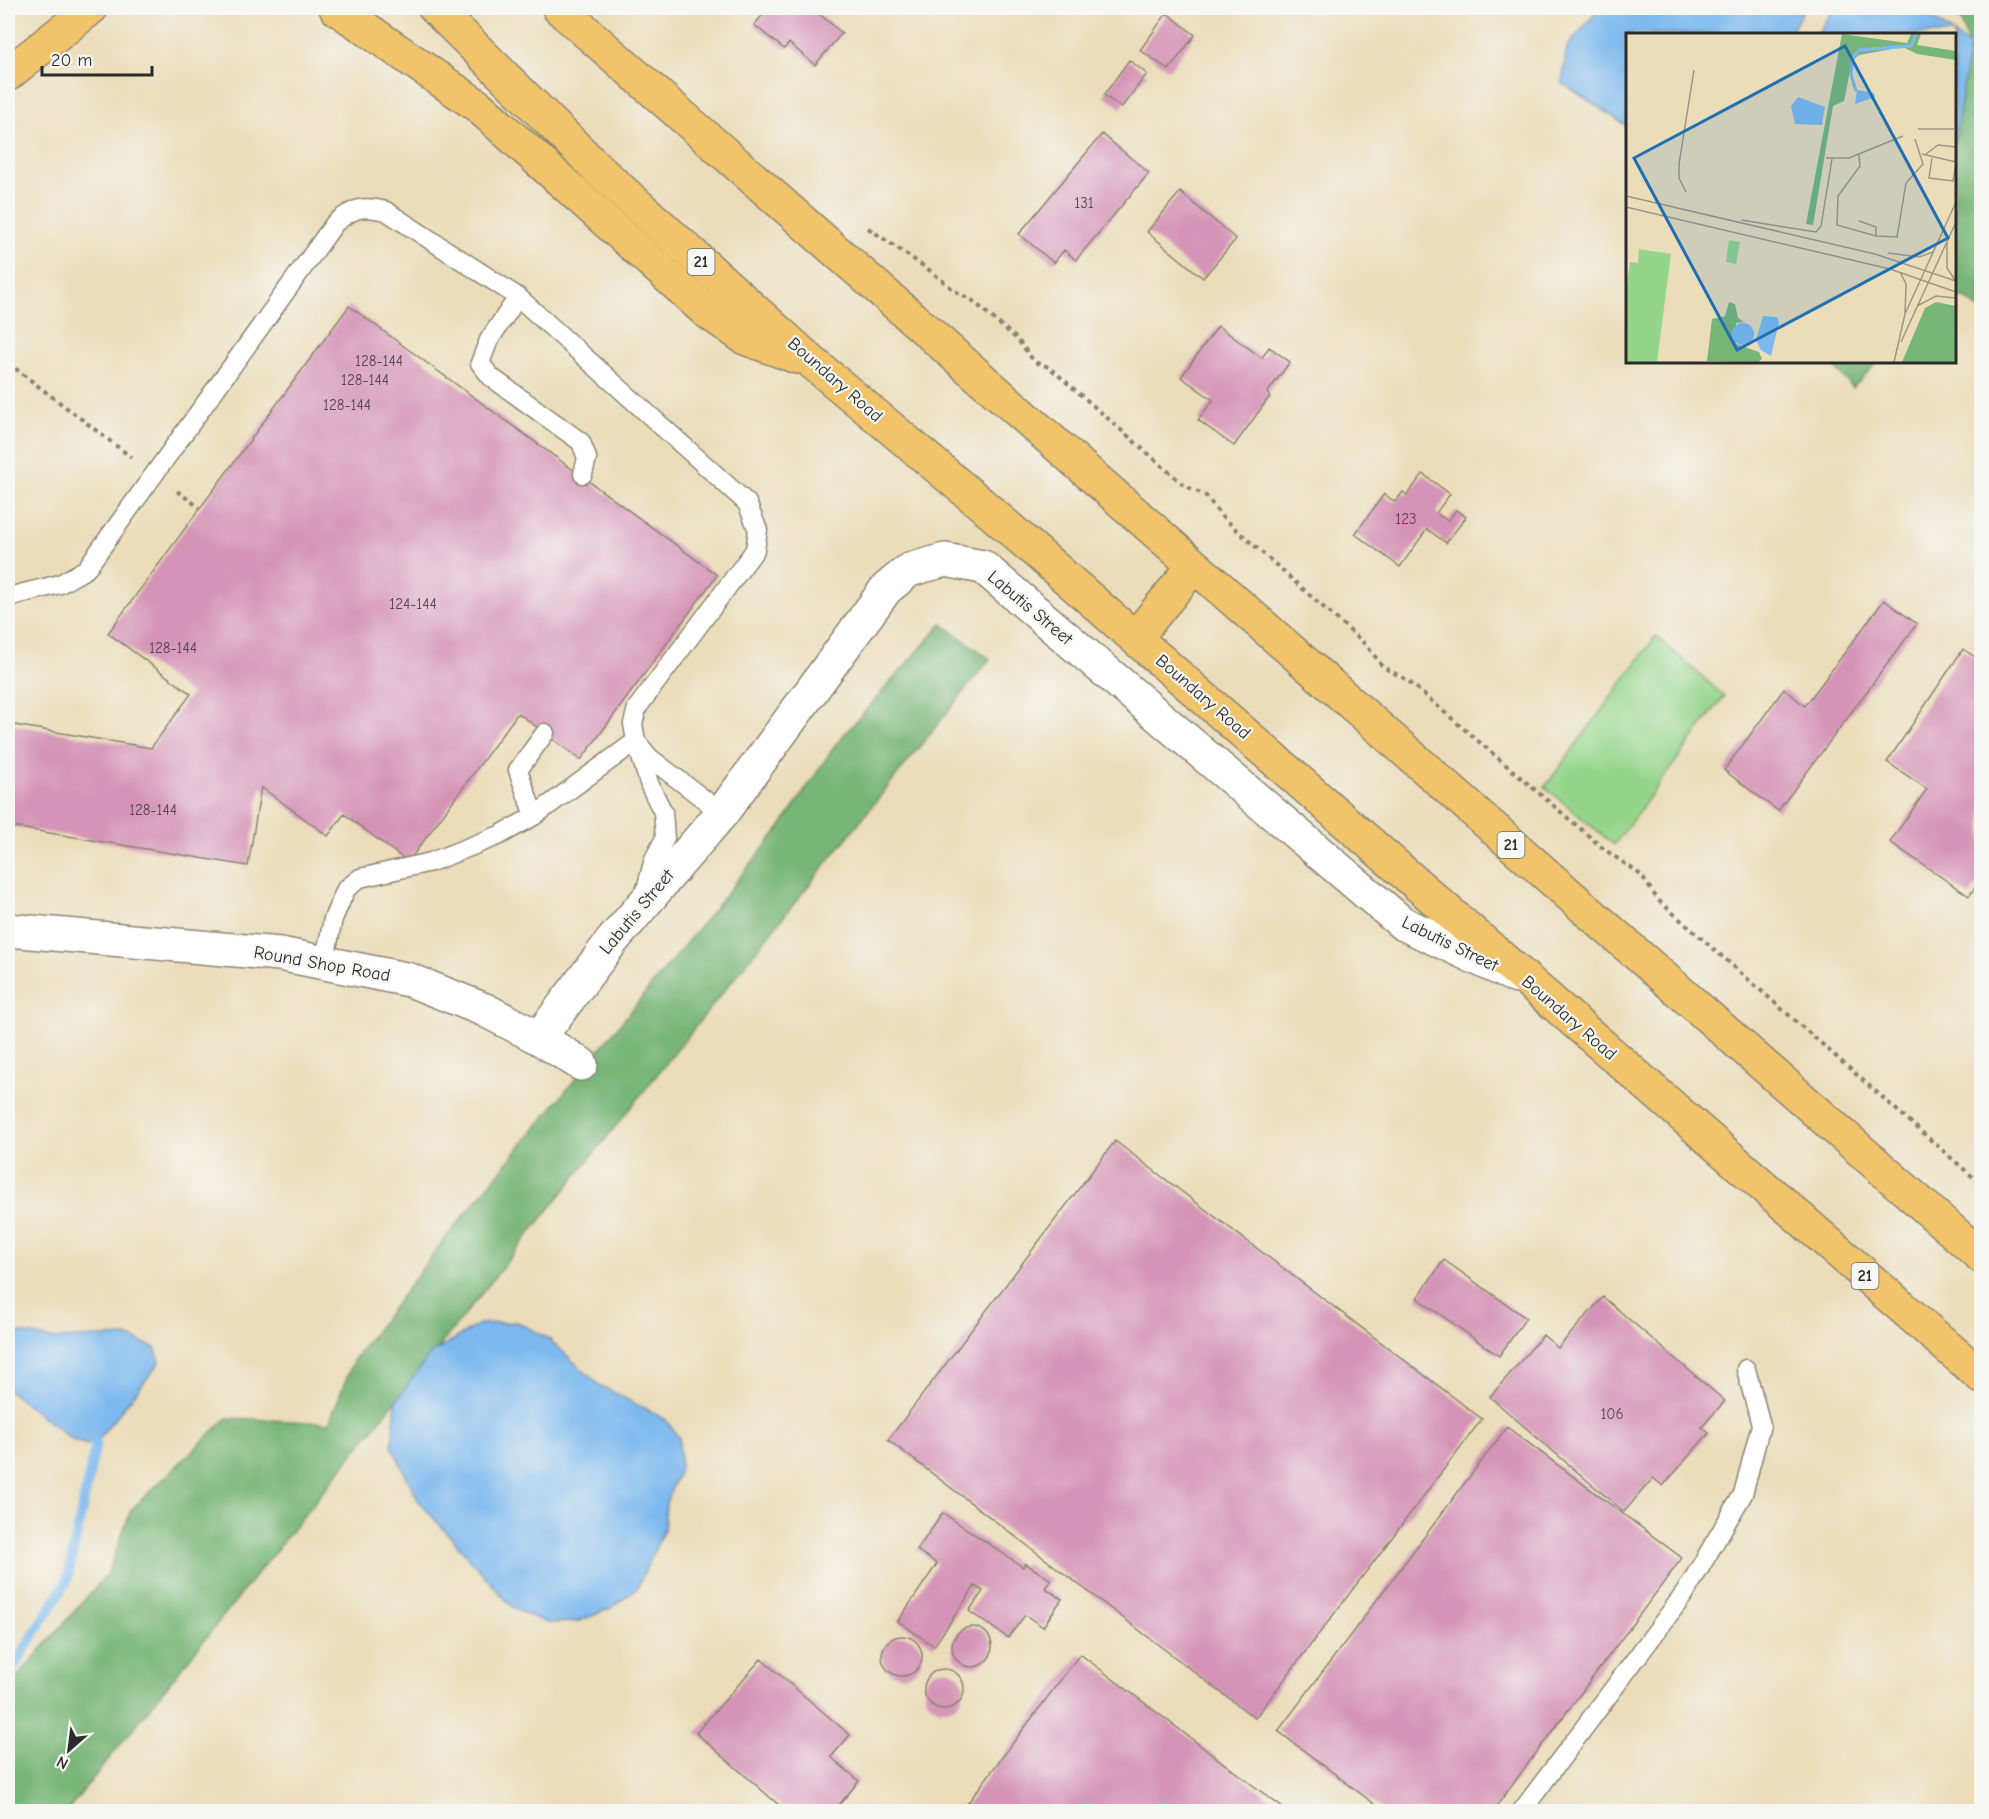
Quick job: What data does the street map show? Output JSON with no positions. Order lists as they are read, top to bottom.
{
  "streets": {
    "main road": ["21", "Boundary Road"],
    "street": ["Labutis Street", "Round Shop Road"]
  },
  "crossings": [
    ["Boundary Road", "Labutis Street"],
    ["Labutis Street", "Round Shop Road"]
  ],
  "house_numbers": [
    "131",
    "128-144",
    "128-144",
    "128-144",
    "123",
    "124-144",
    "128-144",
    "128-144",
    "106"
  ],
  "scale_bar": "20 m",
  "north": "bottom left"
}
